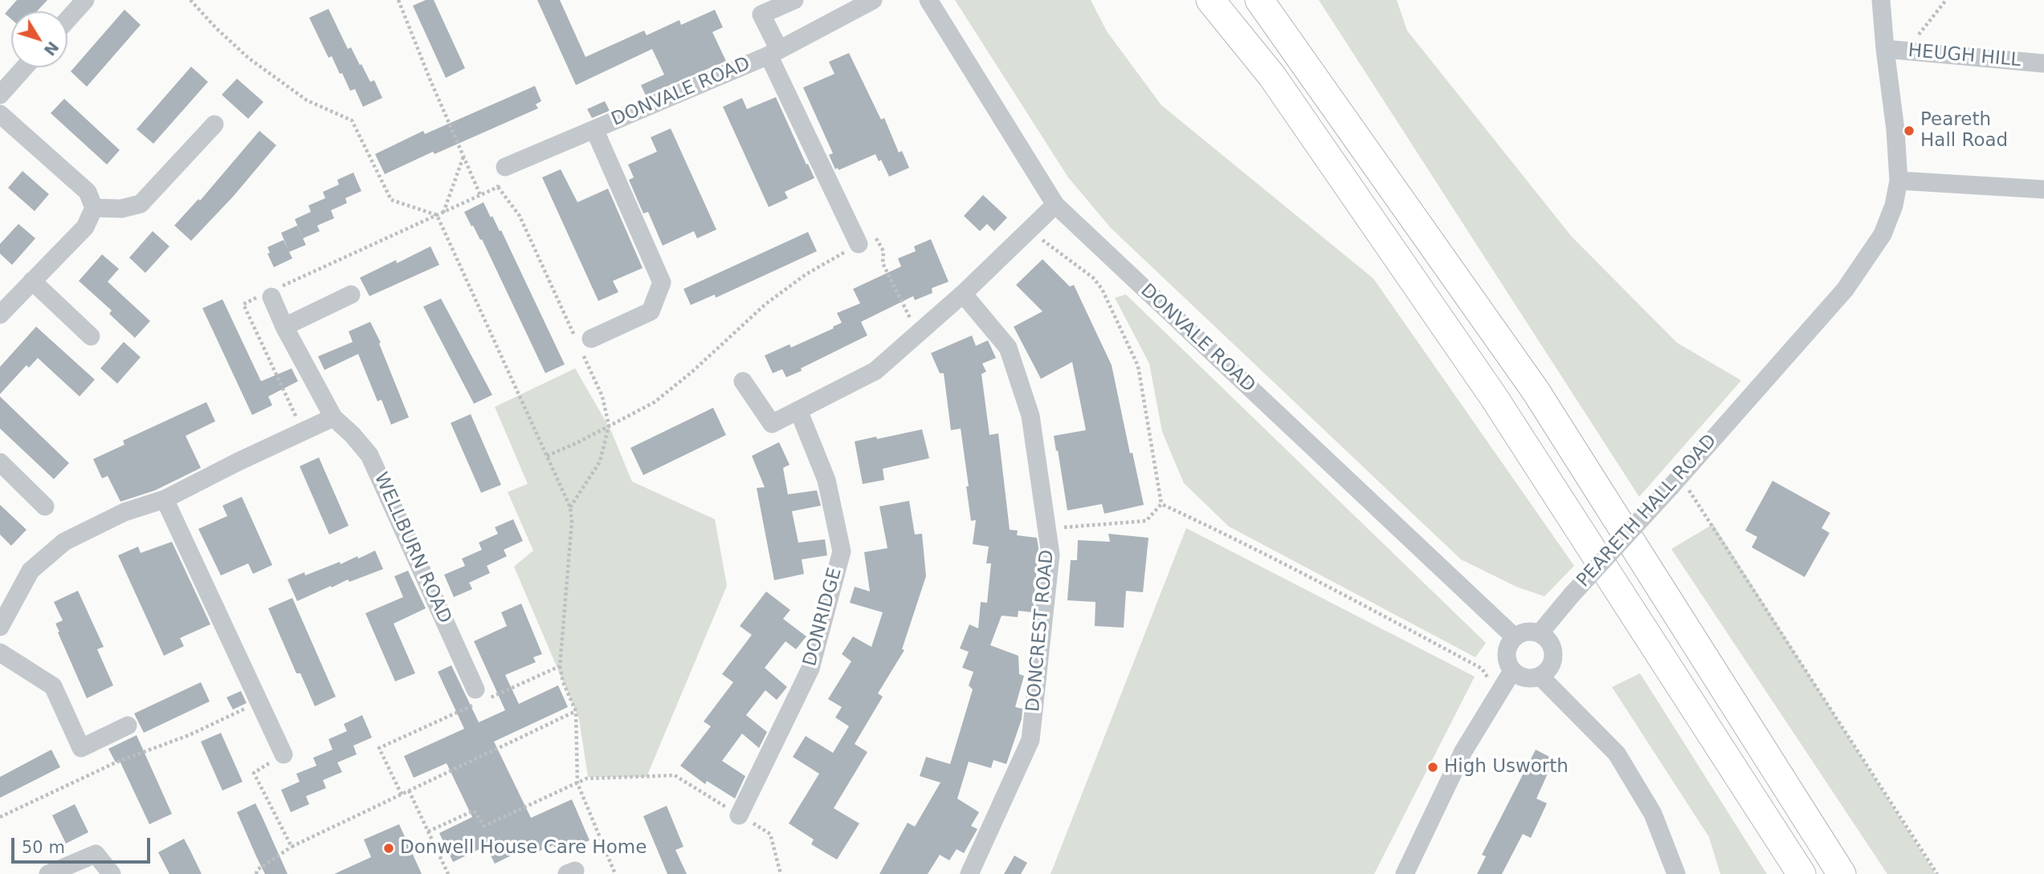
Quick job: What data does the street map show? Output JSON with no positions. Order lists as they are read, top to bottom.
{
  "streets": {
    "street": [
      "HEUGH HILL",
      "DONVALE ROAD",
      "PEARETH HALL ROAD",
      "WELLBURN ROAD",
      "DONRIDGE",
      "DONCREST ROAD"
    ]
  },
  "crossings": [
    ["HEUGH HILL", "PEARETH HALL ROAD"],
    ["DONVALE ROAD", "PEARETH HALL ROAD"]
  ],
  "places": ["Peareth Hall Road", "High Usworth", "Donwell House Care Home"],
  "scale_bar": "50 m",
  "north": "bottom right"
}
